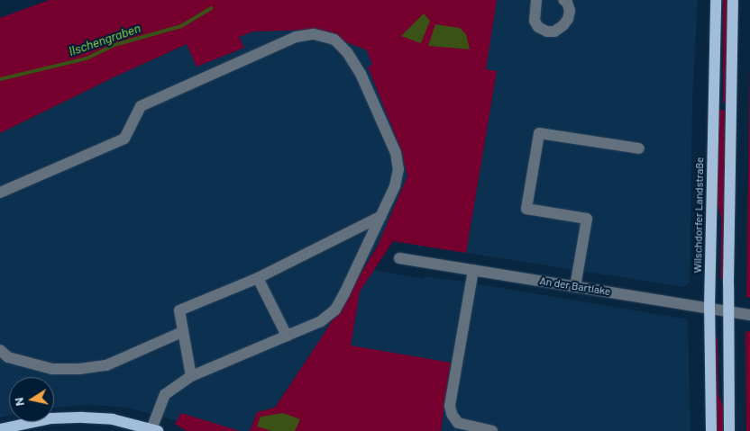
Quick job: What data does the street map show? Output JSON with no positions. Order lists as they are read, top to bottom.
{
  "streets": {
    "main road": ["Wilschdorfer Landstraße"],
    "street": ["An der Bartlake"]
  },
  "crossings": [
    ["Wilschdorfer Landstraße", "An der Bartlake"]
  ],
  "water": ["Ilschengraben"],
  "north": "left"
}
